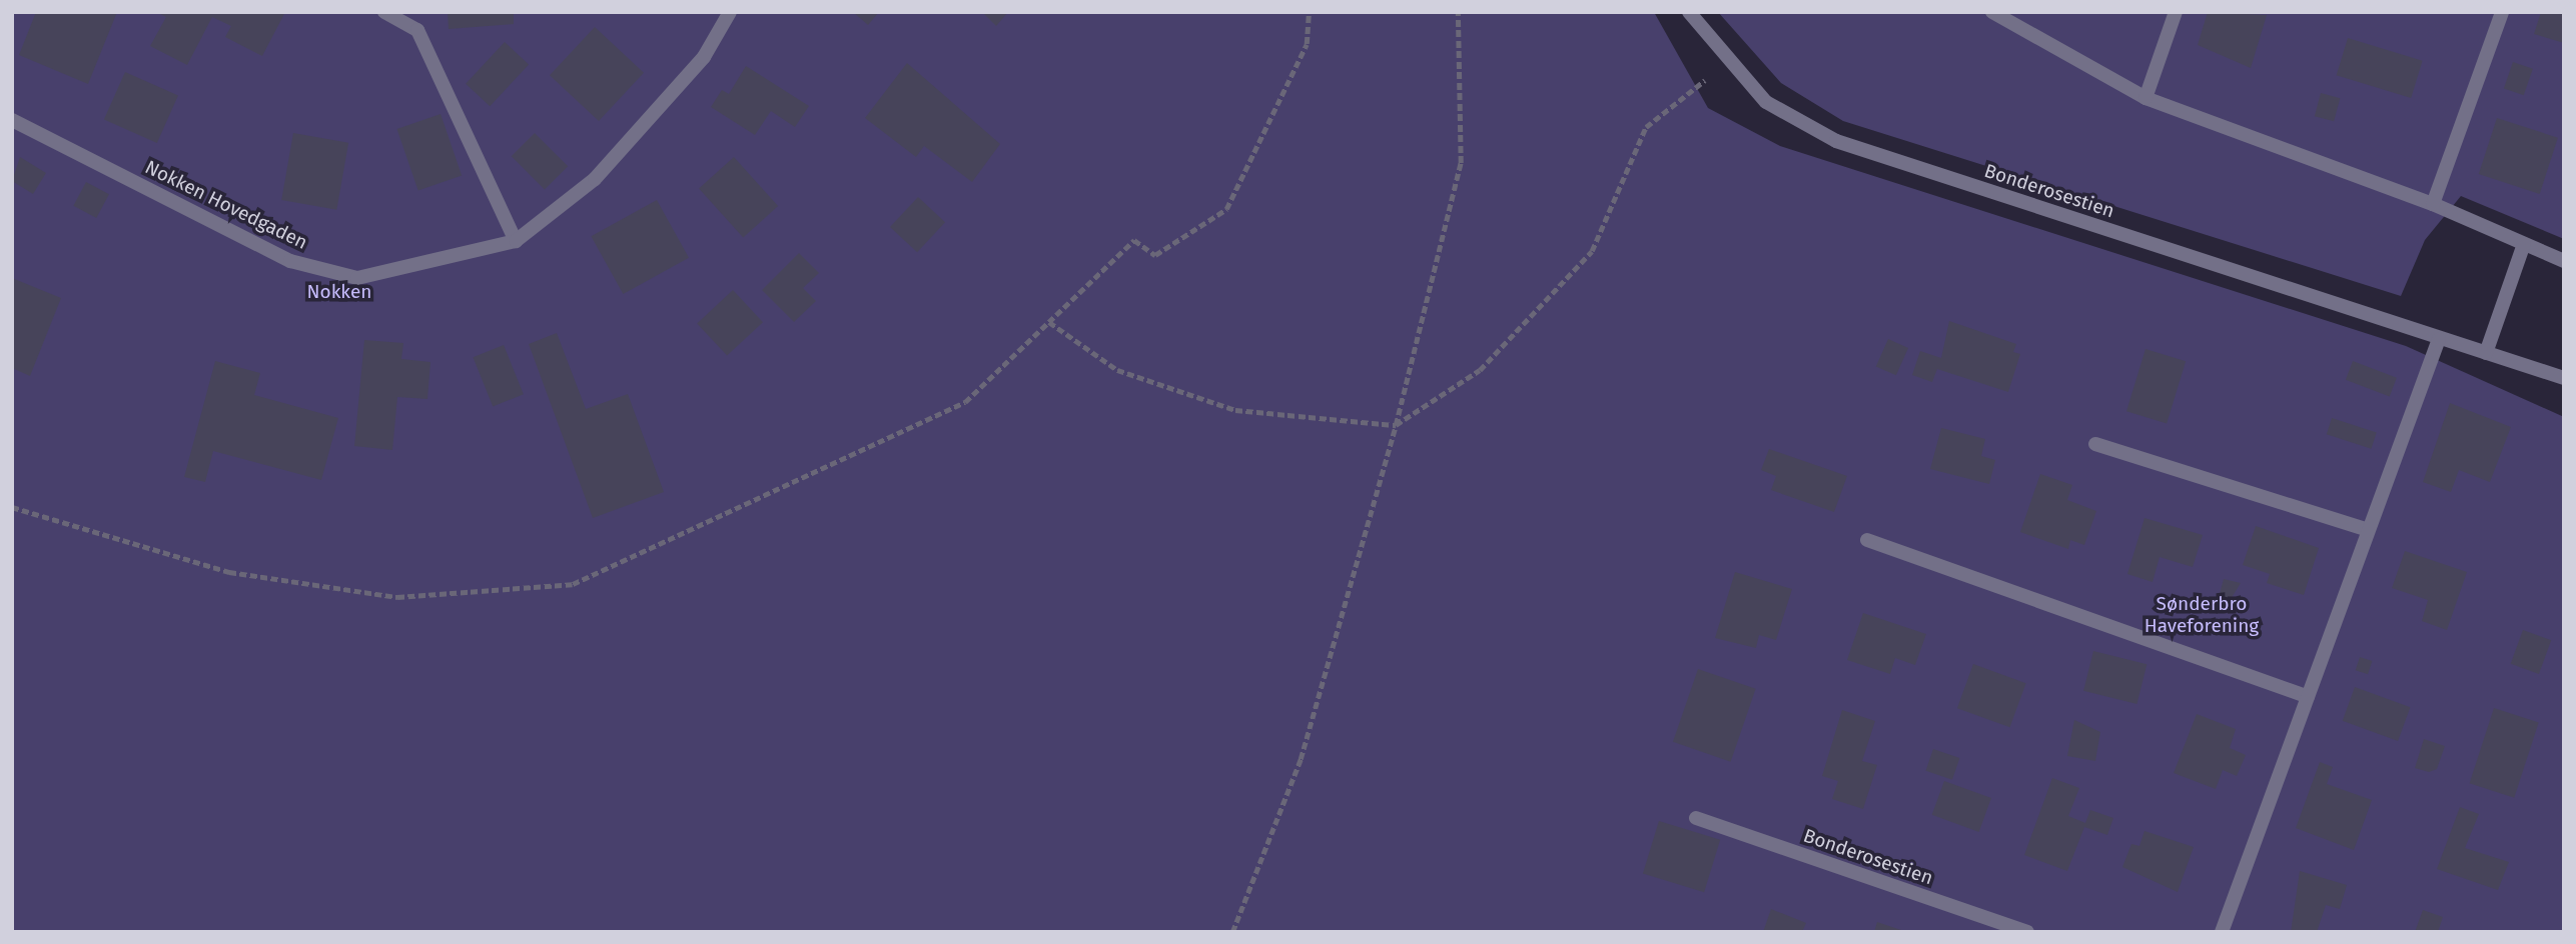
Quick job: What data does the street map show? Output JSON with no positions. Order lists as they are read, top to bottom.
{
  "streets": {
    "lane": ["Bonderosestien", "Nokken Hovedgaden"]
  },
  "parks": ["Nokken", "Sønderbro Haveforening"]
}
